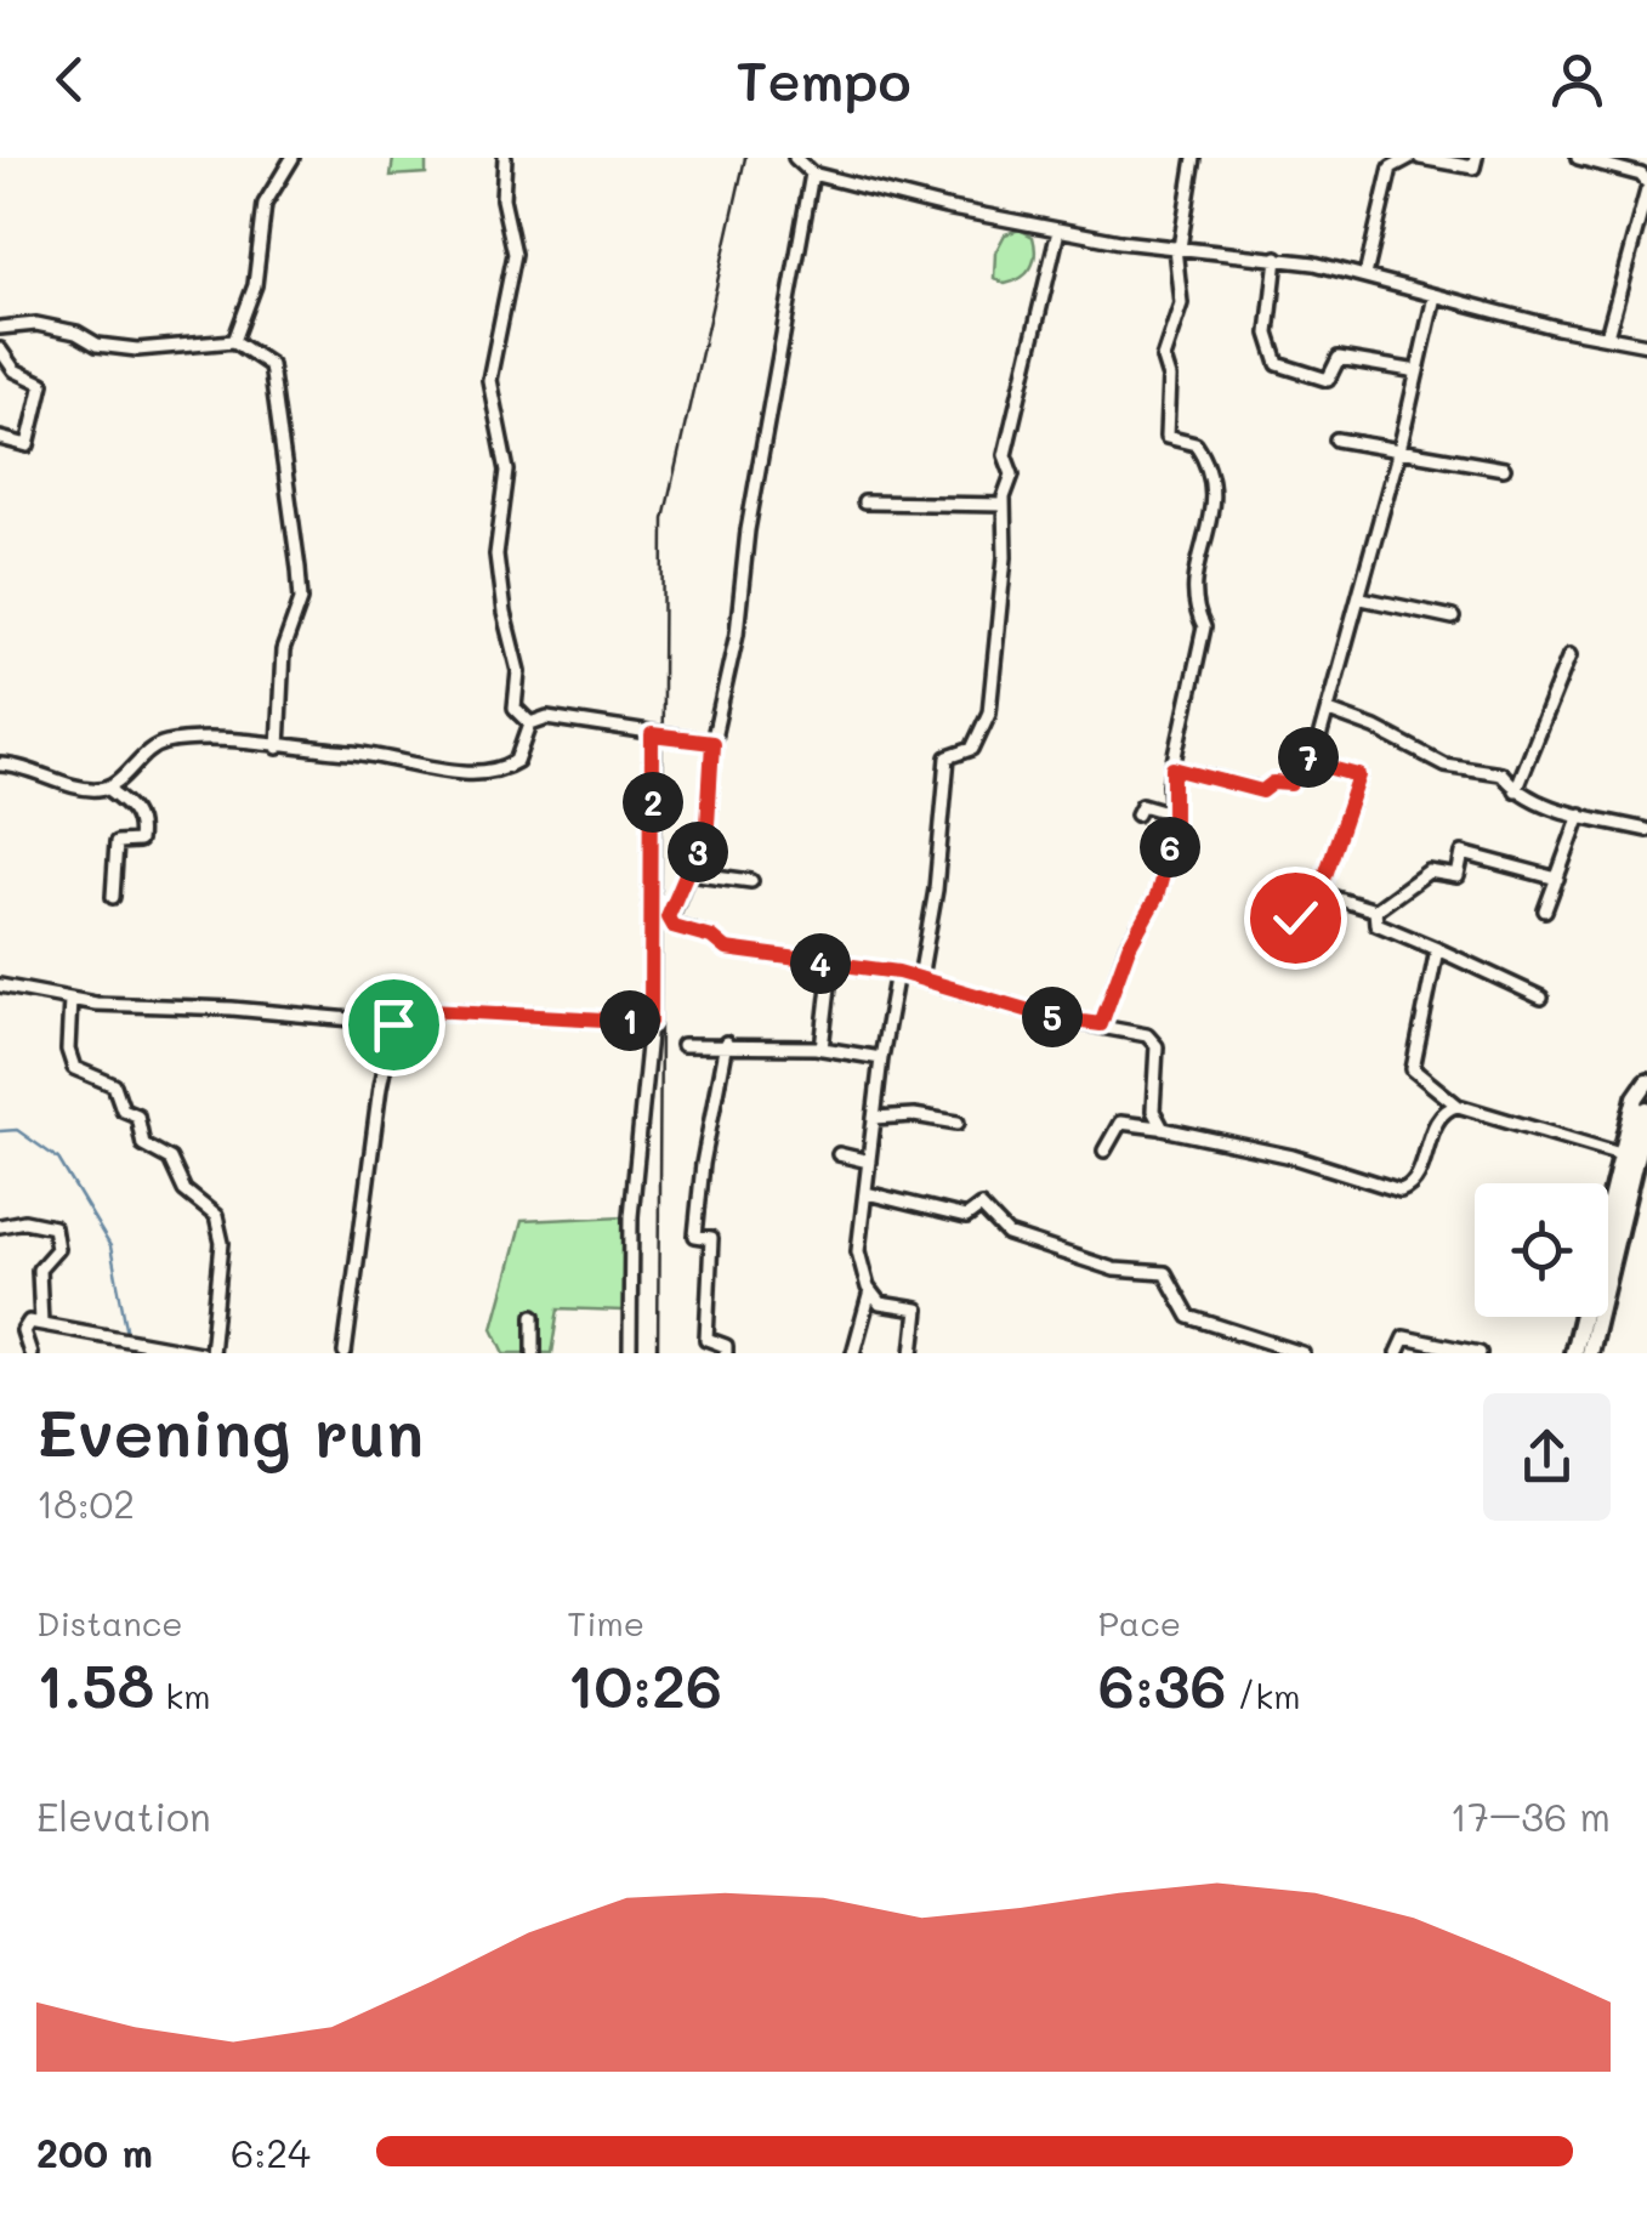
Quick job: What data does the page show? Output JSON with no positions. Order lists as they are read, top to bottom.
{
  "page": {
    "header": "Tempo",
    "pins": [
      "7",
      "2",
      "6",
      "3",
      "4",
      "5",
      "1"
    ],
    "heading": ["Evening run", "18:02"],
    "stats": [
      ["Distance", "1.58 km"],
      ["Time", "10:26"],
      ["Pace", "6:36 /km"]
    ],
    "chart": ["Elevation", "17–36 m"],
    "list": [
      {
        "name": "200 m",
        "note": "6:24"
      }
    ]
  }
}
